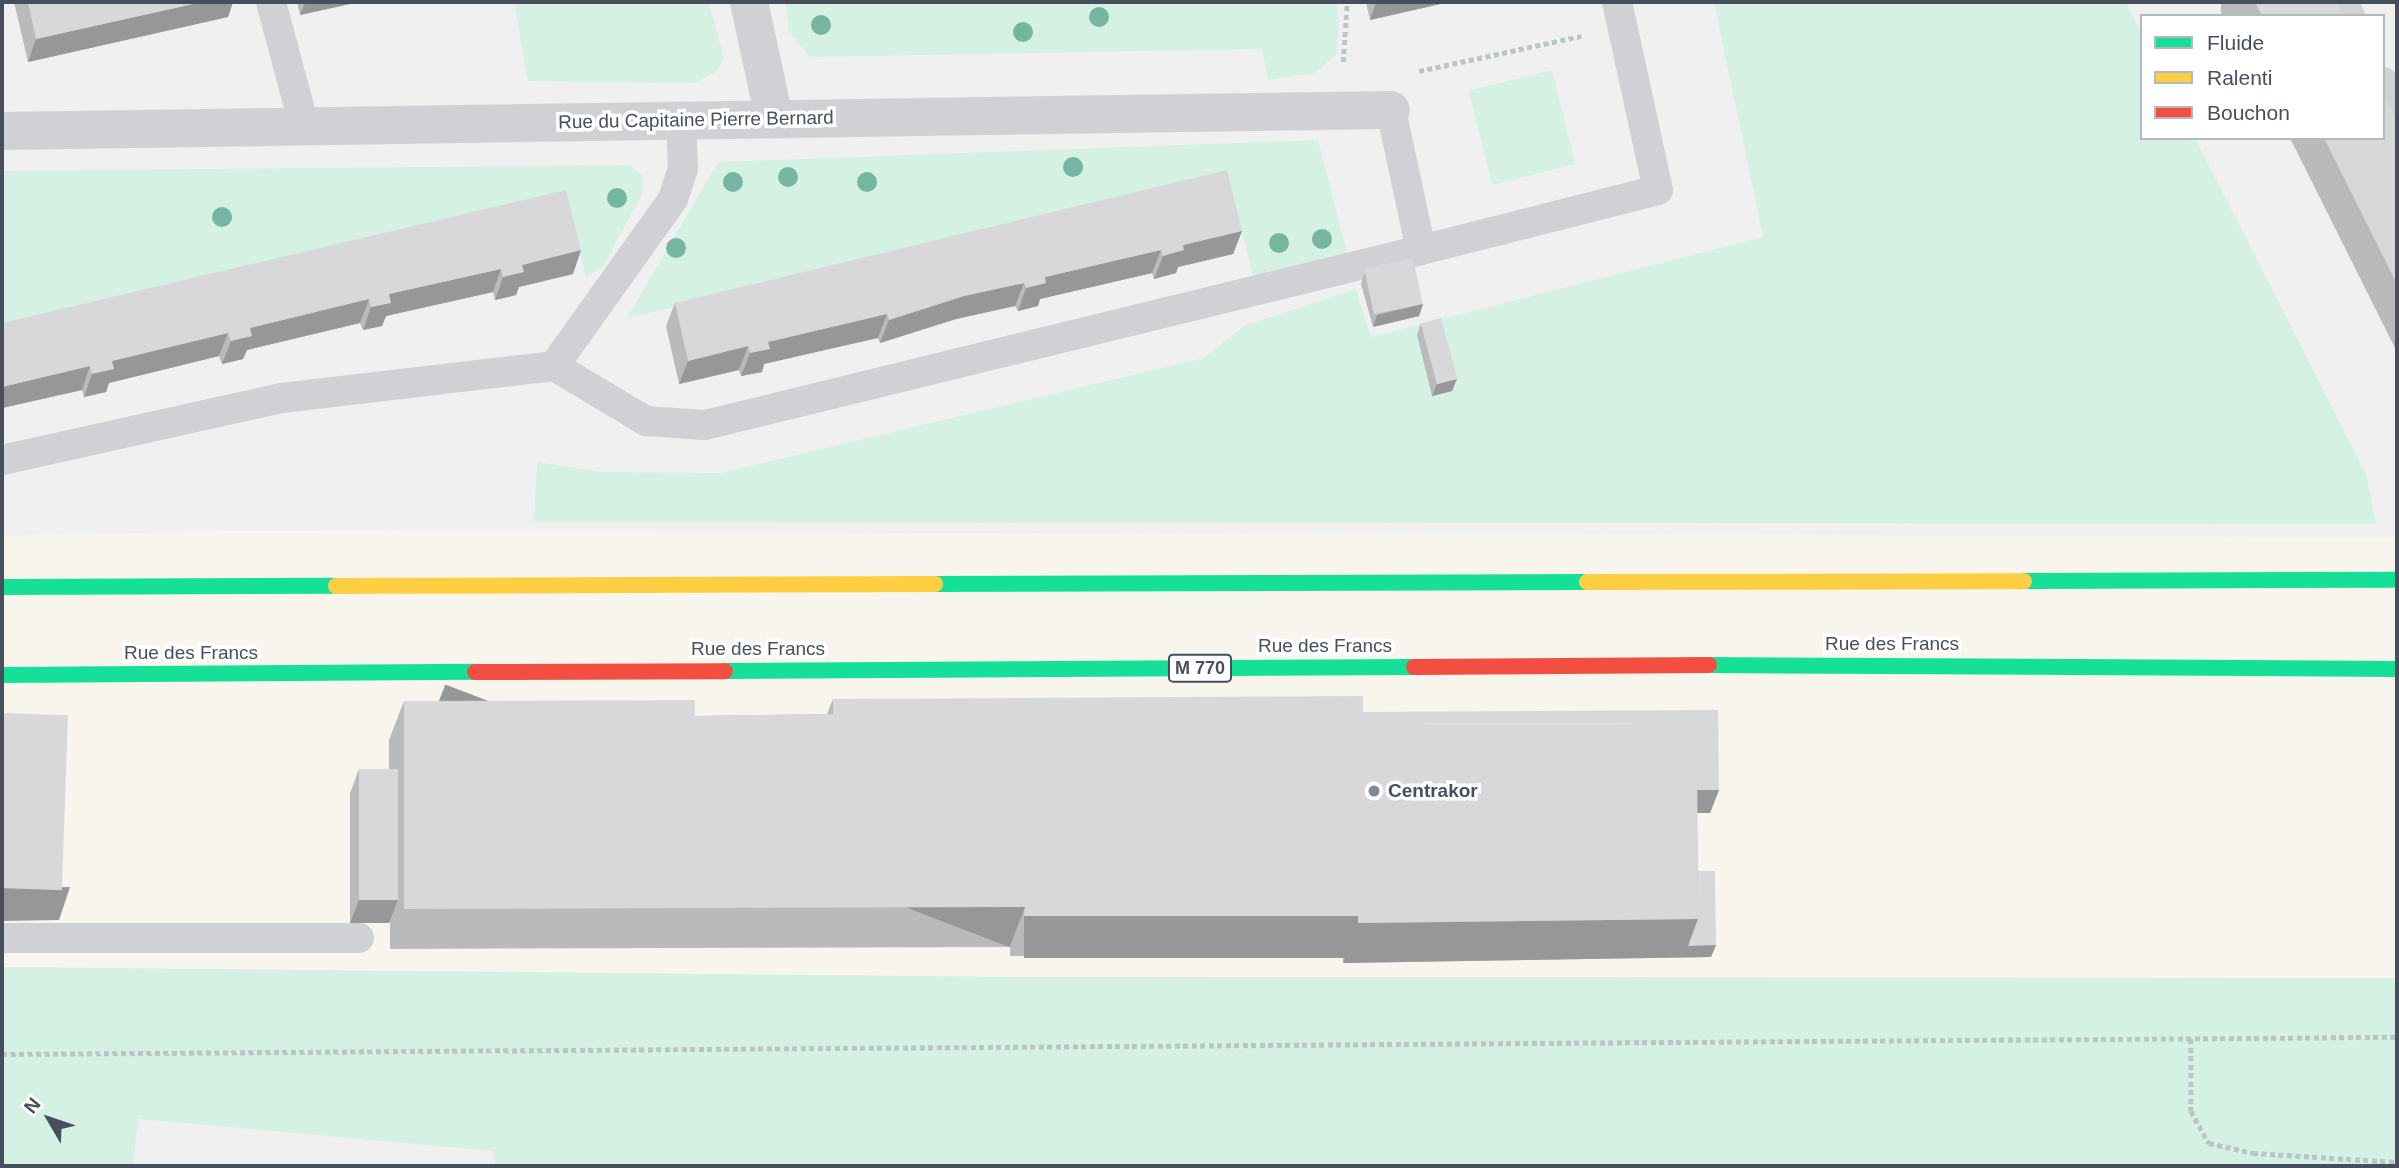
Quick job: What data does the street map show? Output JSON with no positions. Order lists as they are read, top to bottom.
{
  "streets": {
    "main road": ["Rue des Francs", "M 770"],
    "street": ["Rue du Capitaine Pierre Bernard"]
  },
  "places": ["Centrakor"],
  "legend": ["Fluide", "Ralenti", "Bouchon"],
  "north": "top left"
}
